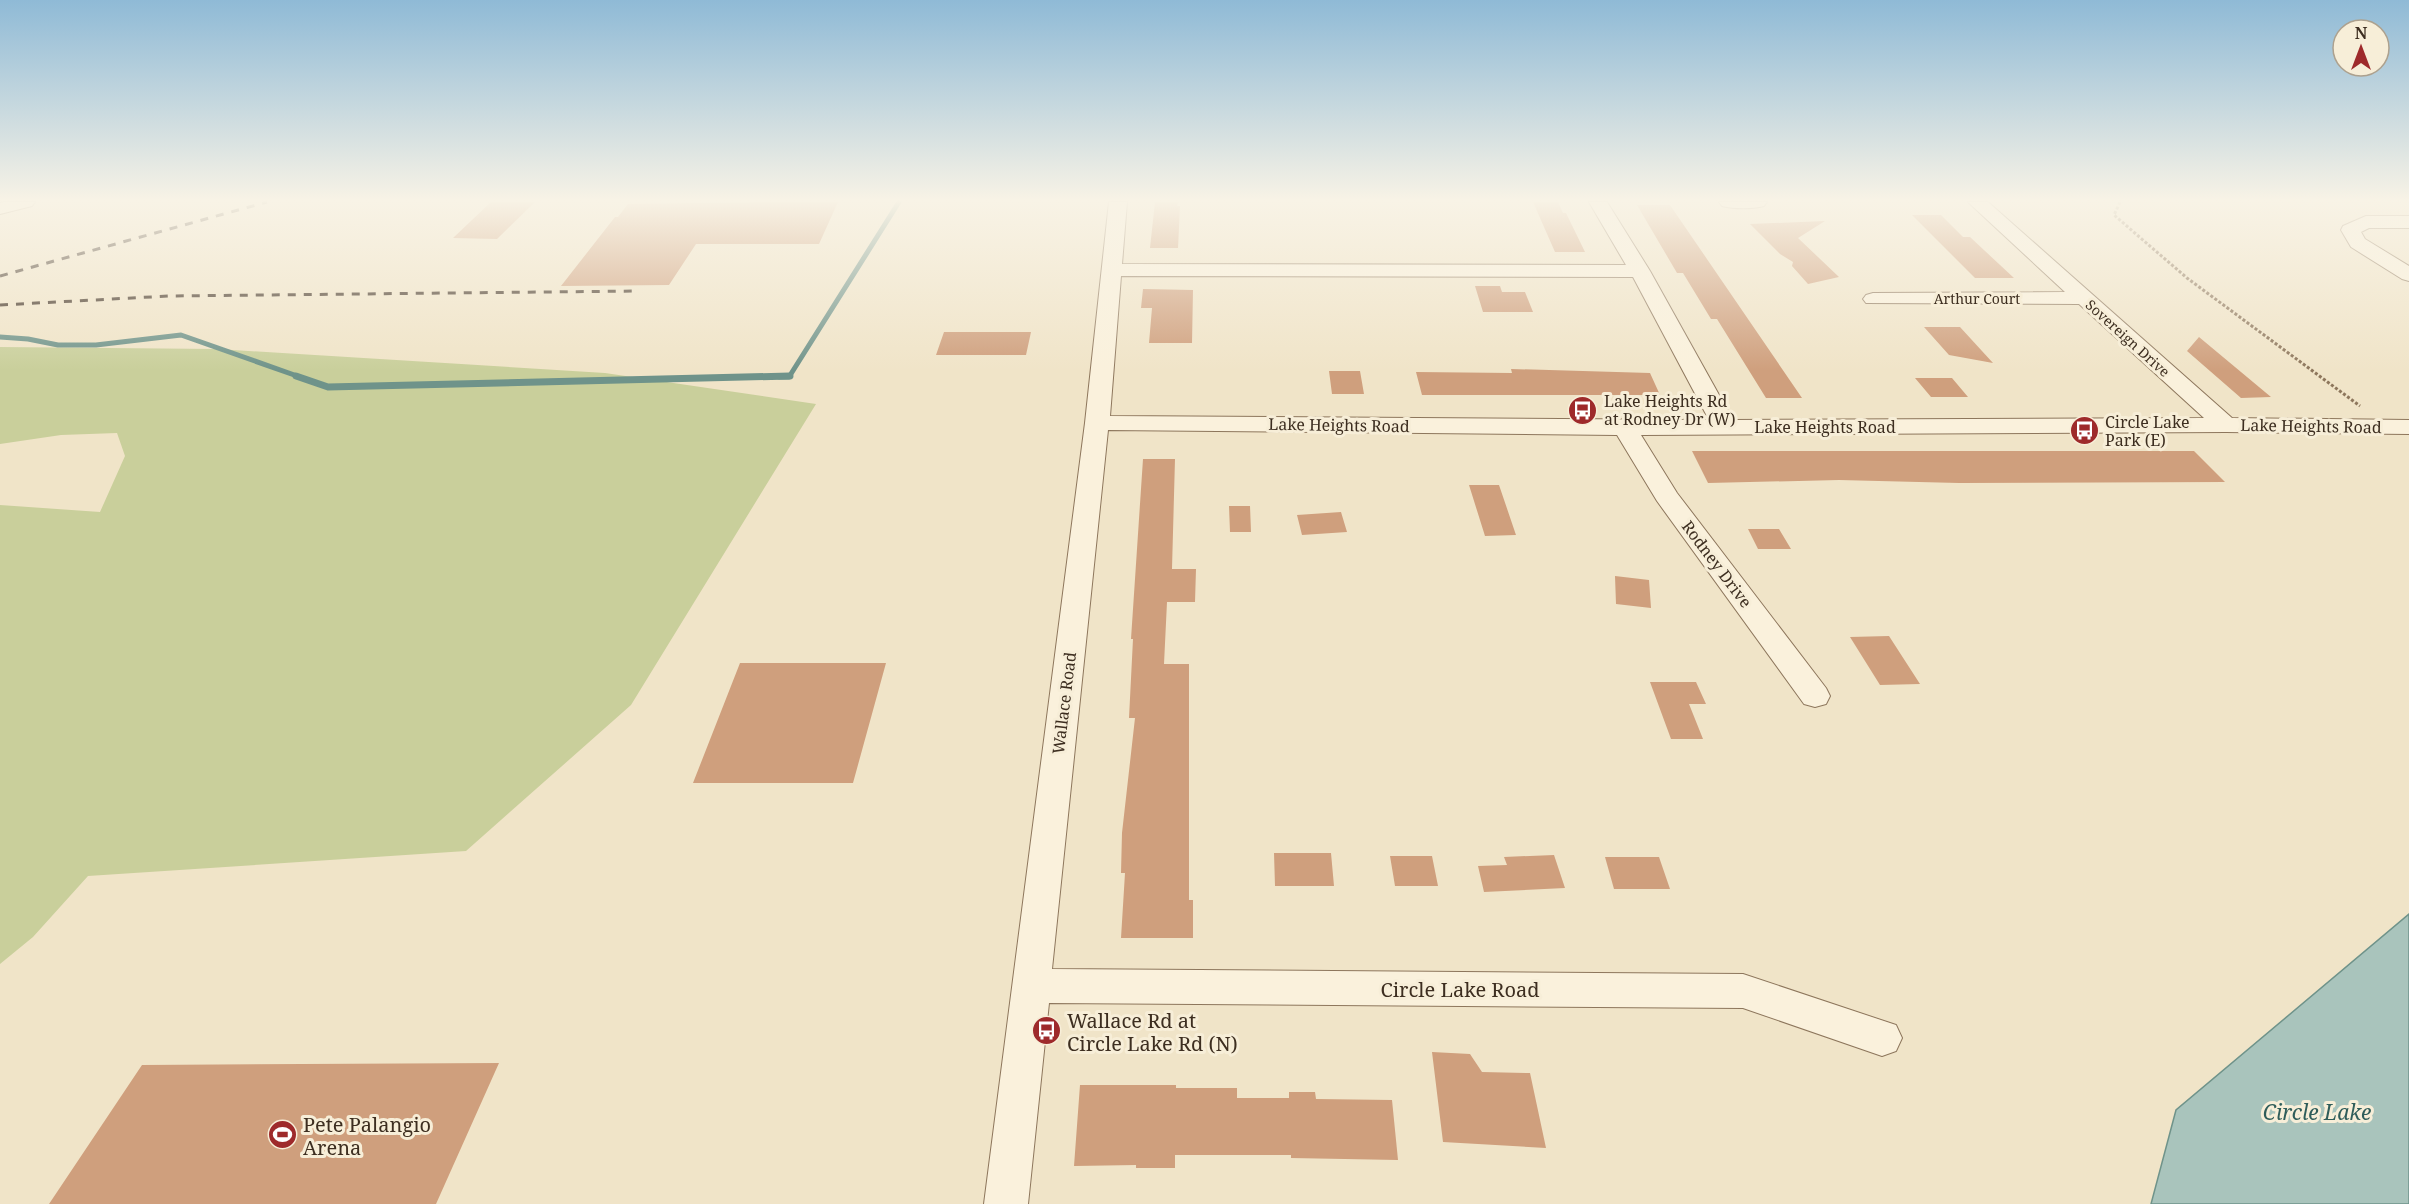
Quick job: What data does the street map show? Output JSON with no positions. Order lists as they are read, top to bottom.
{
  "streets": {
    "street": [
      "Arthur Court",
      "Sovereign Drive",
      "Lake Heights Road",
      "Rodney Drive",
      "Wallace Road",
      "Circle Lake Road"
    ]
  },
  "crossings": [
    ["Arthur Court", "Sovereign Drive"],
    ["Sovereign Drive", "Lake Heights Road"],
    ["Lake Heights Road", "Rodney Drive"],
    ["Lake Heights Road", "Wallace Road"],
    ["Wallace Road", "Circle Lake Road"]
  ],
  "water": ["Circle Lake"],
  "places": {
    "bus stop": ["Lake Heights Rd at Rodney Dr (W)", "Circle Lake Park (E)", "Wallace Rd at Circle Lake Rd (N)"],
    "sports": ["Pete Palangio Arena"]
  },
  "north": "top"
}
